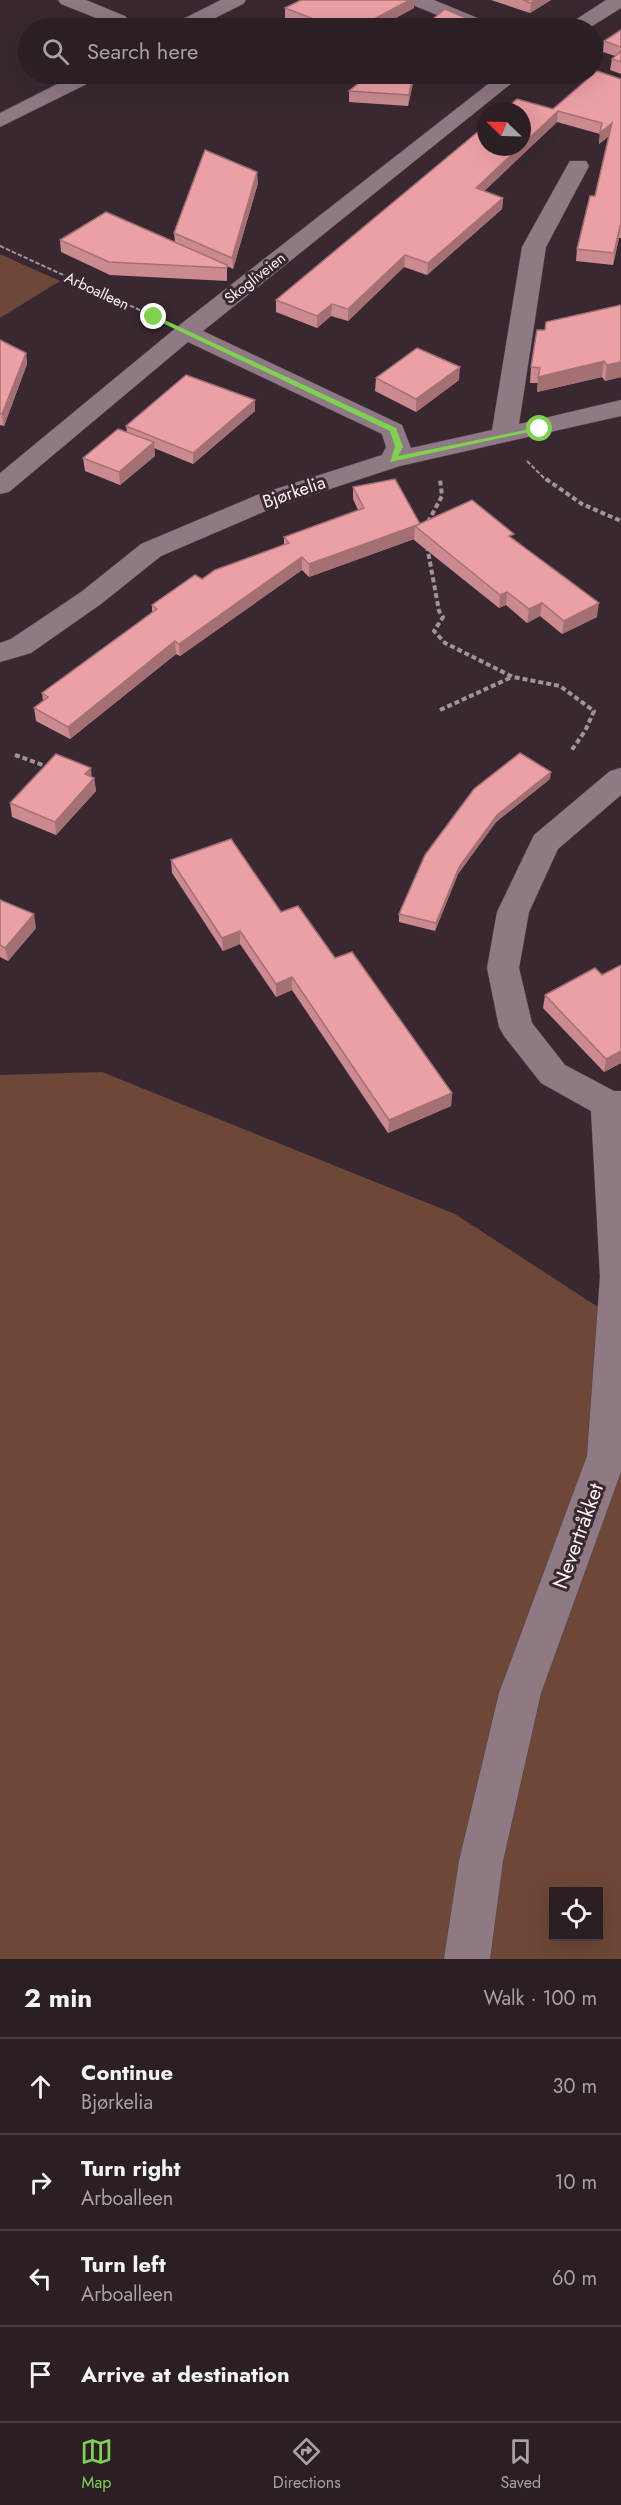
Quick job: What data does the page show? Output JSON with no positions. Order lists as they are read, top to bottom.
{
  "streets": {
    "street": ["Skogliveien", "Bjørkelia", "Nevertråkket"],
    "path": ["Arboalleen"]
  },
  "crossings": [
    ["Skogliveien", "Arboalleen"]
  ],
  "north": "top left",
  "page": {
    "search": "Search here",
    "heading": ["2 min", "Walk · 100 m"],
    "list": [
      ["Continue", "Bjørkelia", "30 m"],
      ["Turn right", "Arboalleen", "10 m"],
      ["Turn left", "Arboalleen", "60 m"],
      "Arrive at destination"
    ],
    "nav": ["Map", "Directions", "Saved"]
  }
}
